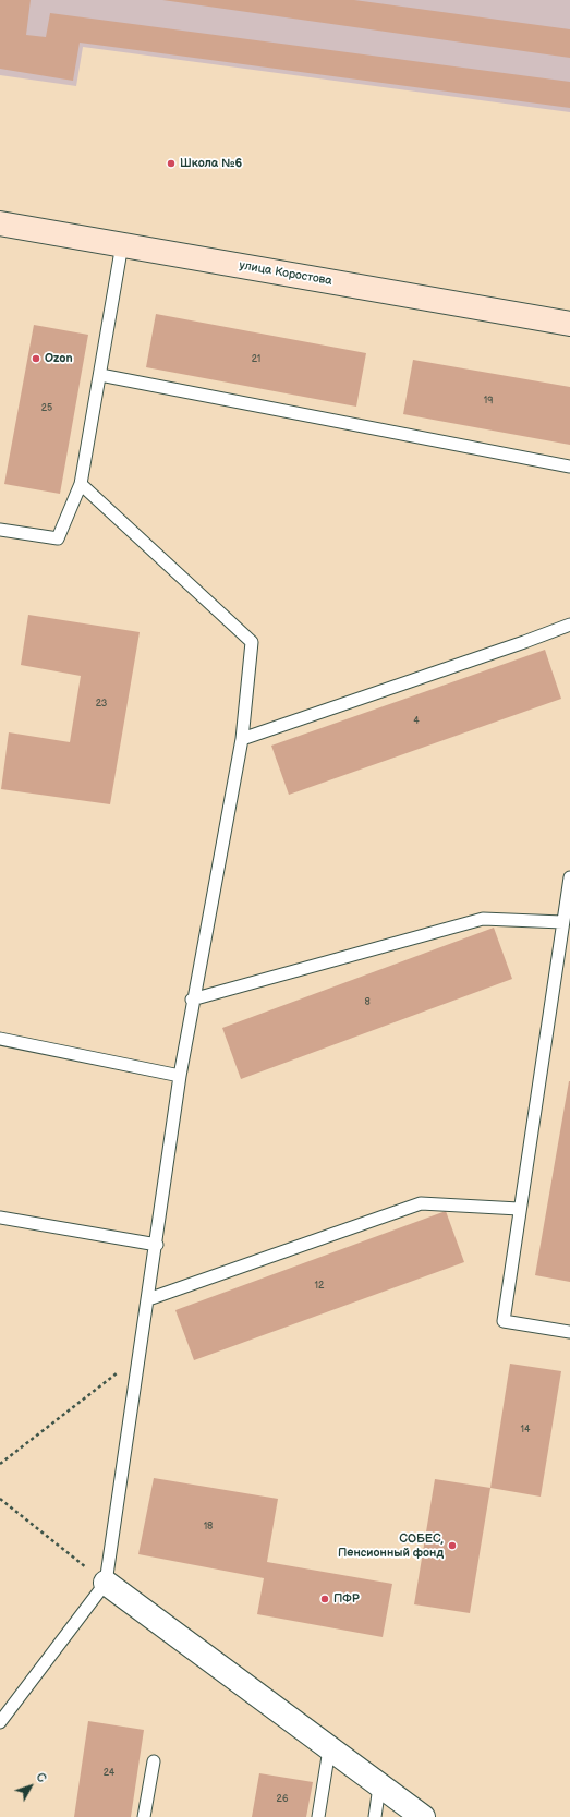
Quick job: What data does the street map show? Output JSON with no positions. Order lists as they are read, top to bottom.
{
  "streets": {
    "street": ["улица Коростова"]
  },
  "places": [
    "Школа №6",
    "Ozon",
    "СОБЕС, Пенсионный фонд",
    "ПФР"
  ],
  "house_numbers": [
    "21",
    "19",
    "25",
    "23",
    "4",
    "8",
    "12",
    "14",
    "18",
    "24",
    "26"
  ],
  "north": "top right"
}
